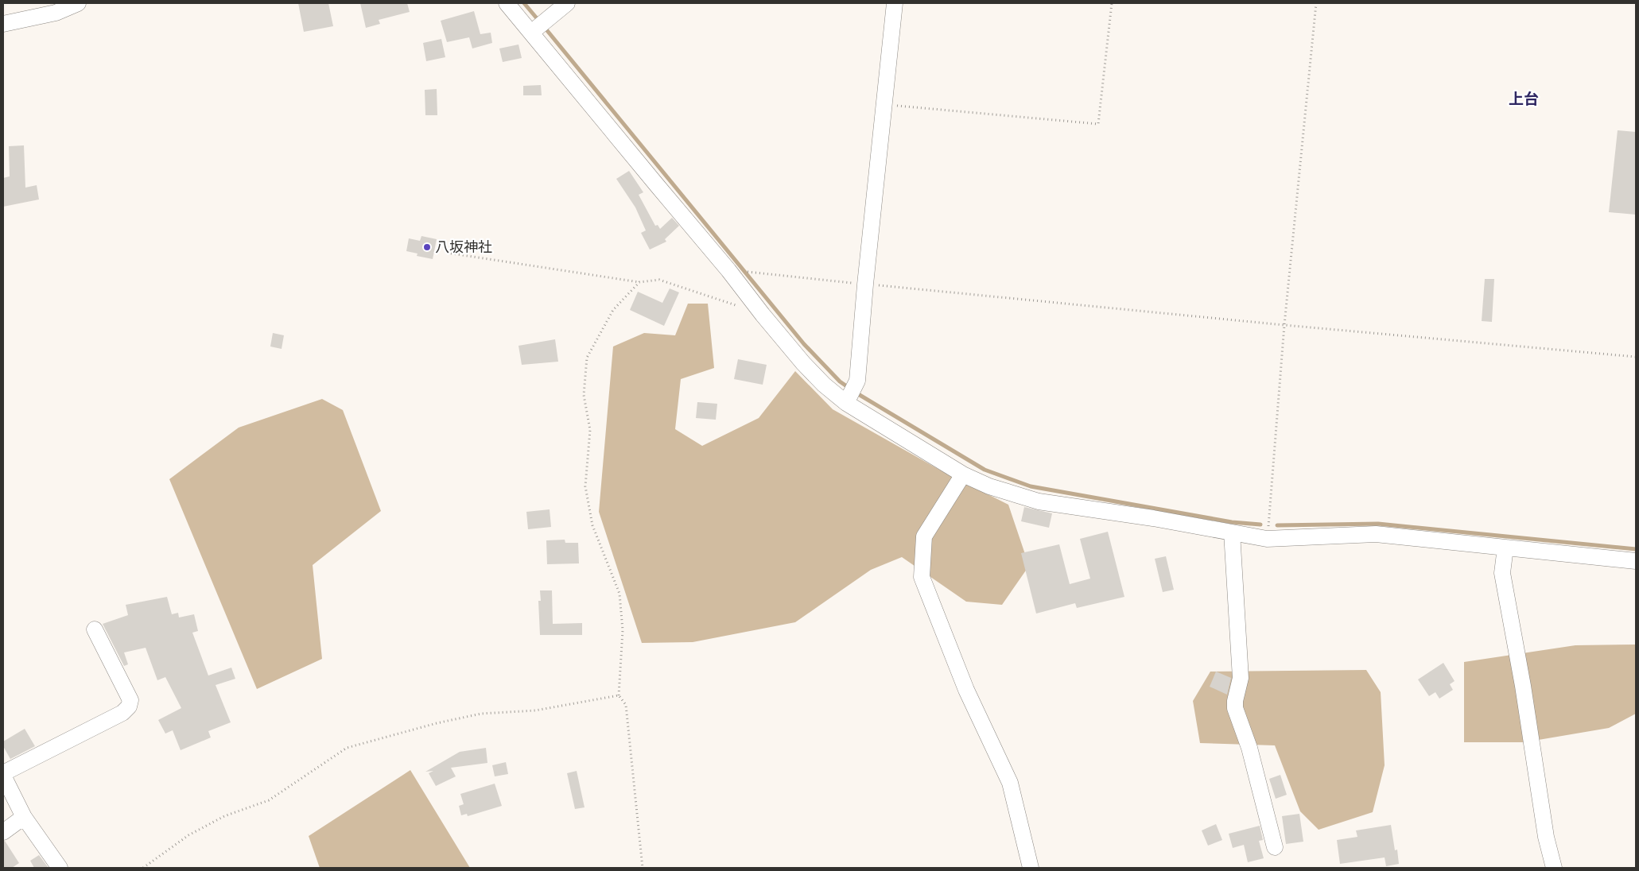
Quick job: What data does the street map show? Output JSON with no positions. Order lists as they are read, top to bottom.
{
  "districts": ["上台"],
  "places": ["八坂神社"]
}
